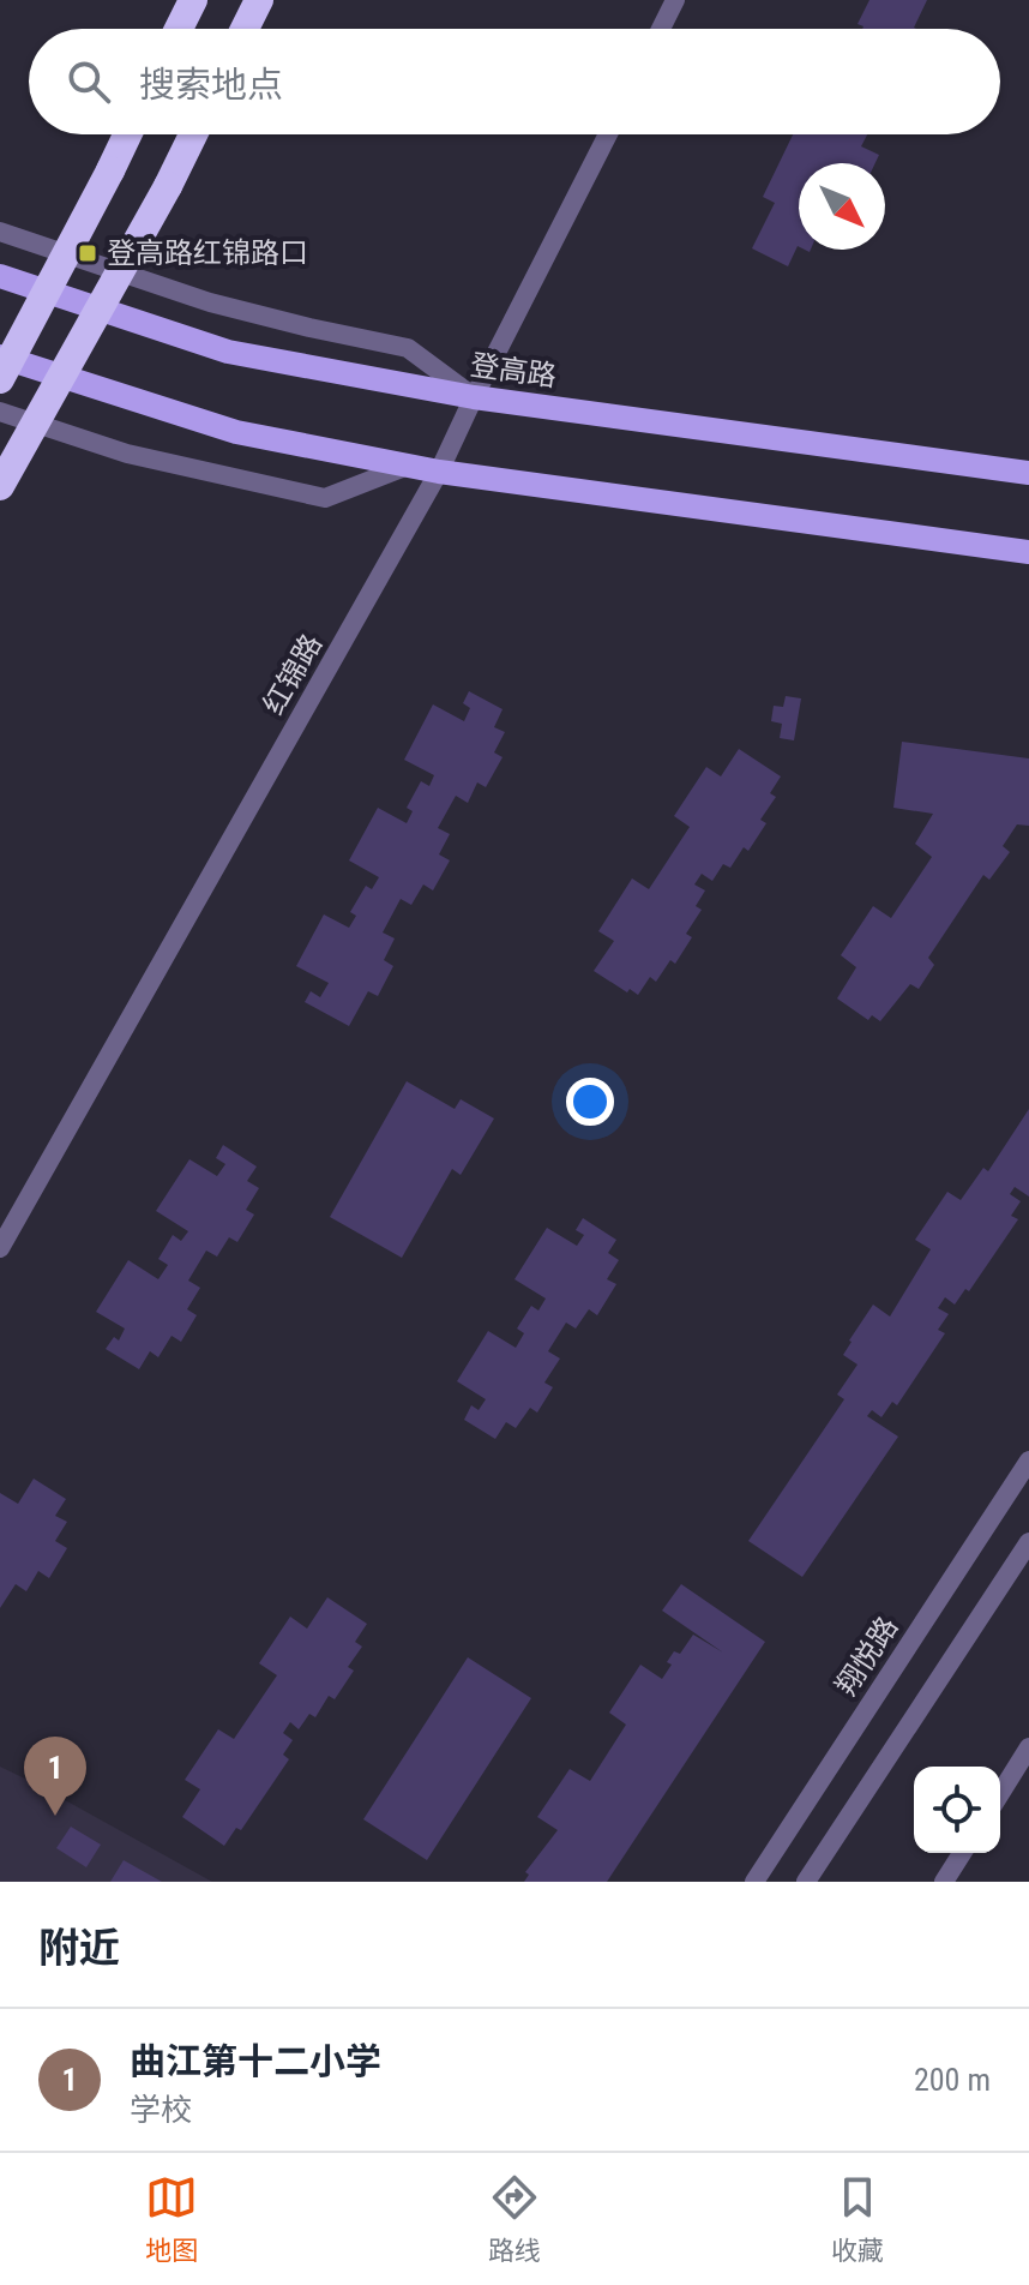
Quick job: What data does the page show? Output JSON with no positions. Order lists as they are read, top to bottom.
{
  "streets": {
    "main road": ["登高路"],
    "street": ["红锦路", "翔悦路"]
  },
  "crossings": [
    ["登高路", "红锦路"]
  ],
  "places": {
    "transit": ["登高路红锦路口"]
  },
  "north": "bottom right",
  "page": {
    "search": "搜索地点",
    "pins": "1",
    "heading": "附近",
    "list": [
      {
        "mark": "1",
        "name": "曲江第十二小学",
        "note": "学校",
        "value": "200 m"
      }
    ],
    "nav": ["地图", "路线", "收藏"]
  }
}
